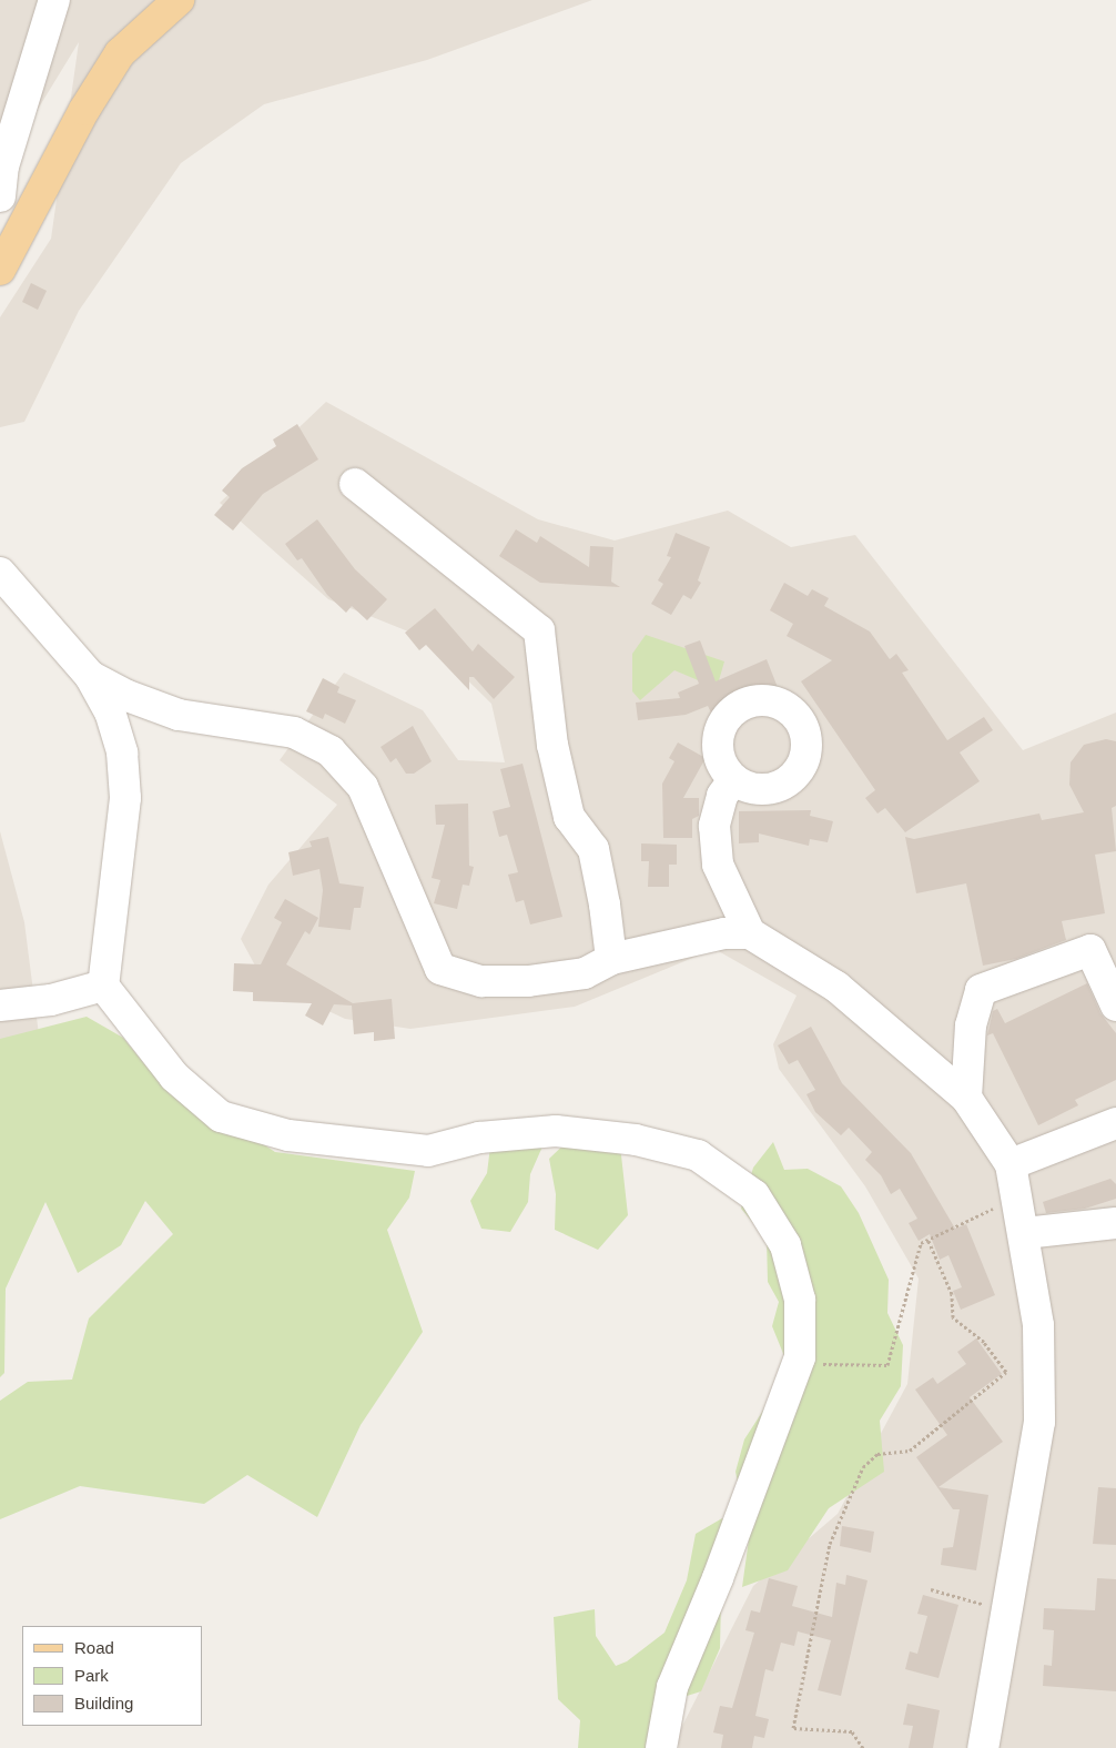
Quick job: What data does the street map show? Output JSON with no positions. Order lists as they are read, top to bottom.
{
  "legend": ["Road", "Park", "Building"]
}
